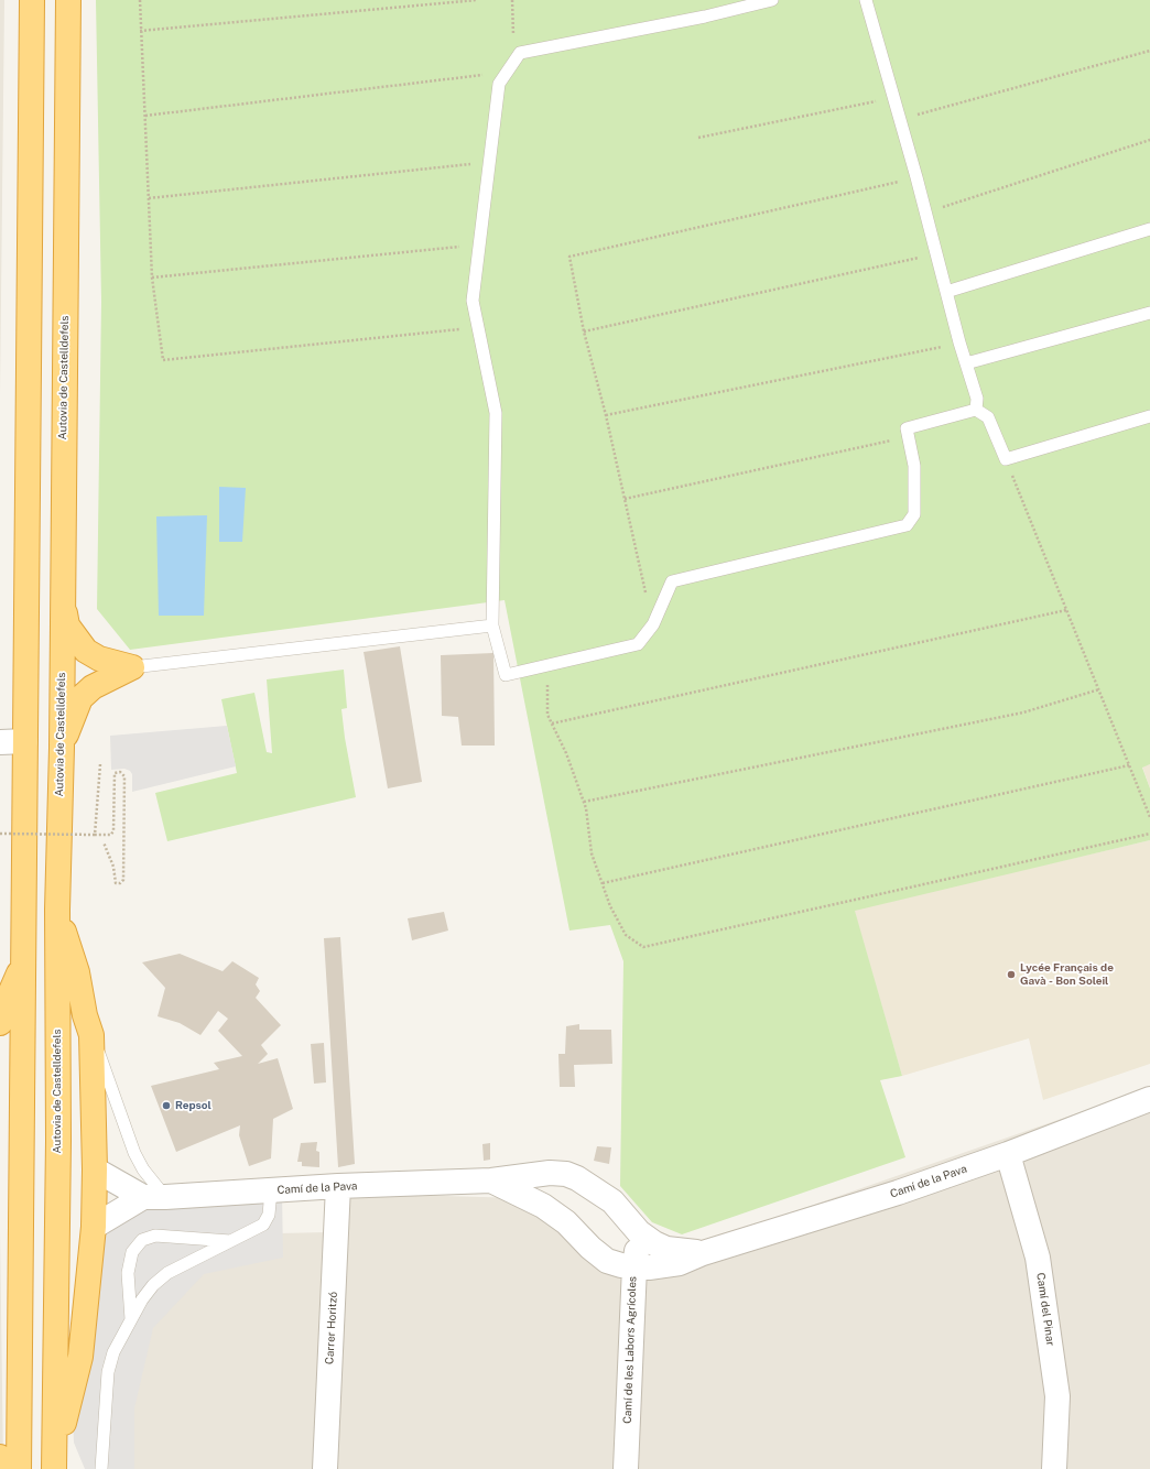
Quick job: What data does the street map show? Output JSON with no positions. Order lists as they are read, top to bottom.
{
  "streets": {
    "highway": ["Autovia de Castelldefels"],
    "street": [
      "Camí de la Pava",
      "Camí del Pinar",
      "Carrer Horitzó",
      "Camí de les Labors Agrícoles"
    ]
  },
  "crossings": [
    ["Camí de la Pava", "Camí del Pinar"],
    ["Camí de la Pava", "Carrer Horitzó"],
    ["Camí de la Pava", "Camí de les Labors Agrícoles"]
  ],
  "places": ["Lycée Français de Gavà - Bon Soleil", "Repsol"]
}
